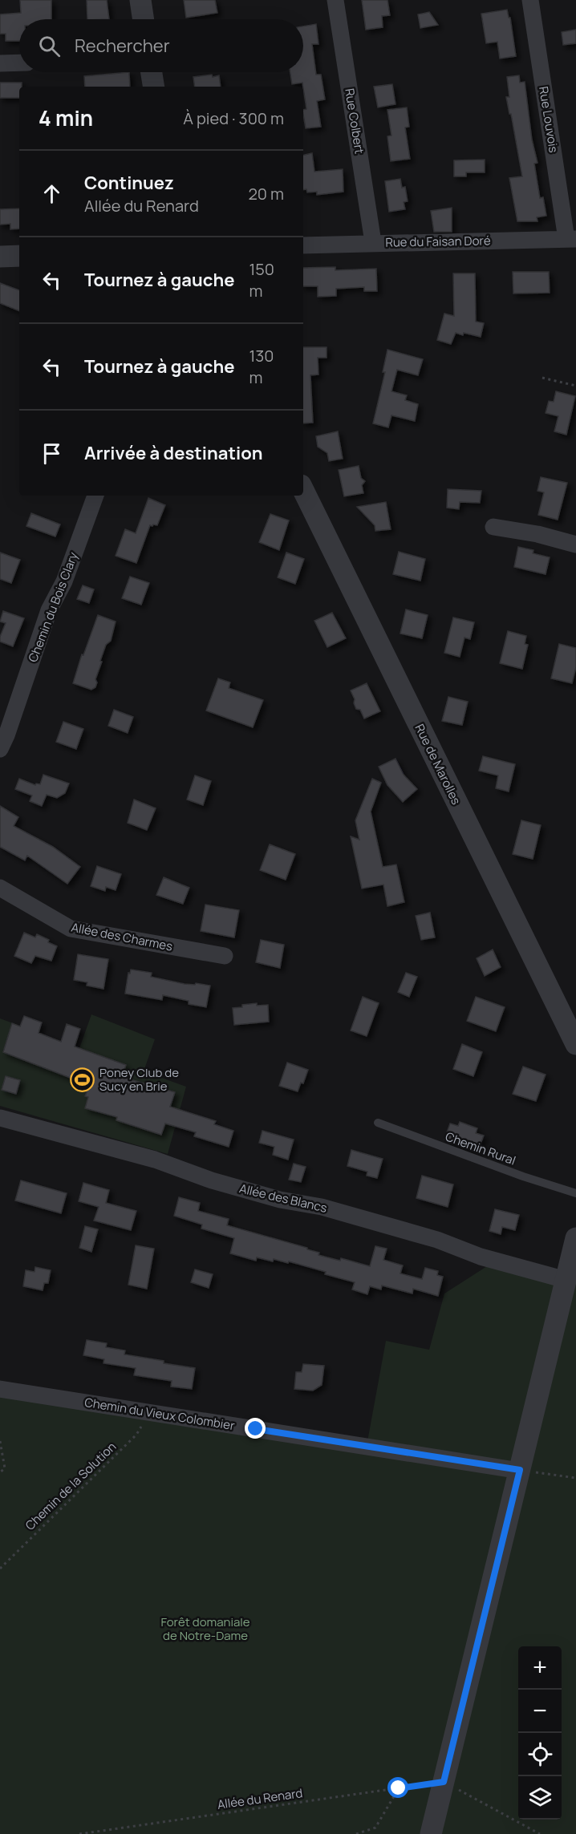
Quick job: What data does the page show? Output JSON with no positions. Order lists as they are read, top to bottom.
{
  "streets": {
    "street": [
      "Rue Louvois",
      "Rue Colbert",
      "Rue du Faisan Doré",
      "Chemin du Bois Clary",
      "Rue de Marolles",
      "Allée des Charmes",
      "Allée des Blancs",
      "Chemin du Vieux Colombier"
    ],
    "lane": ["Chemin Rural"],
    "path": ["Chemin de la Solution", "Allée du Renard"]
  },
  "crossings": [
    ["Rue Louvois", "Rue du Faisan Doré"],
    ["Rue Colbert", "Rue du Faisan Doré"],
    ["Chemin du Vieux Colombier", "Chemin de la Solution"]
  ],
  "parks": ["Forêt domaniale de Notre-Dame"],
  "places": {
    "sports": ["Poney Club de Sucy en Brie"]
  },
  "page": {
    "search": "Rechercher",
    "heading": ["4 min", "À pied · 300 m"],
    "list": [
      ["Continuez", "Allée du Renard", "20 m"],
      ["Tournez à gauche", "150 m"],
      ["Tournez à gauche", "130 m"],
      "Arrivée à destination"
    ],
    "map_buttons": ["+", "−"]
  }
}
